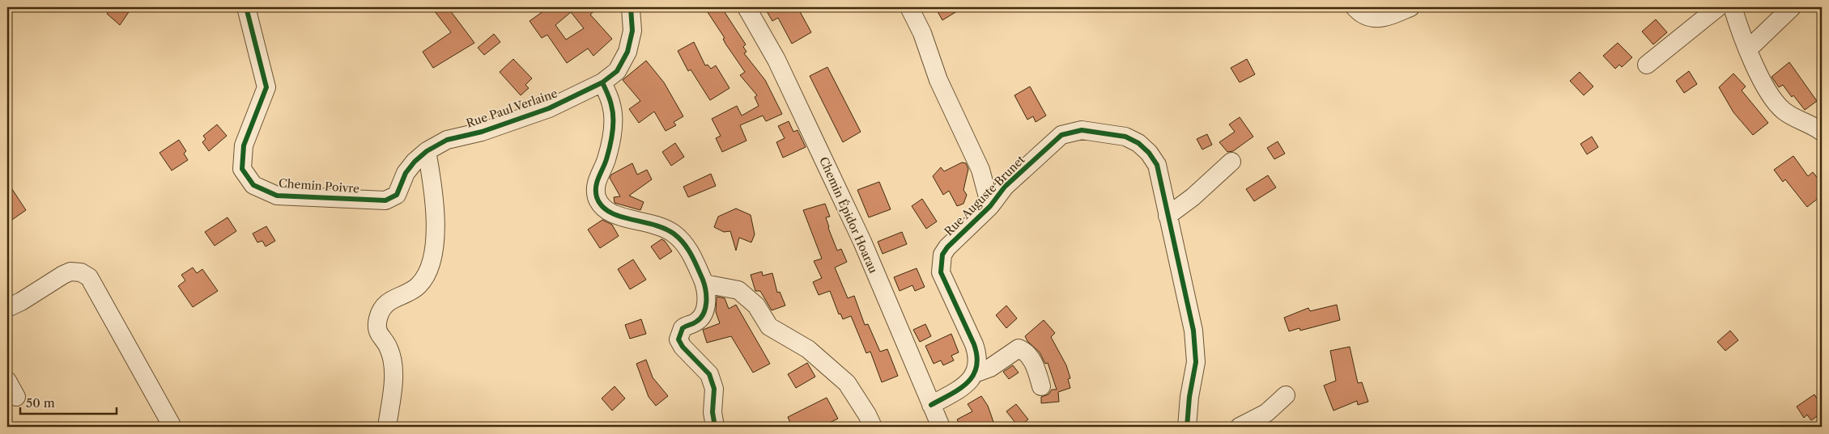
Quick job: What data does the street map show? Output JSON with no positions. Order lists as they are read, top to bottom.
{
  "streets": {
    "street": [
      "Rue Paul Verlaine",
      "Chemin Poivre",
      "Rue Auguste Brunet",
      "Chemin Épidor Hoarau"
    ]
  },
  "crossings": [
    ["Rue Paul Verlaine", "Chemin Poivre"]
  ],
  "scale_bar": "50 m"
}
